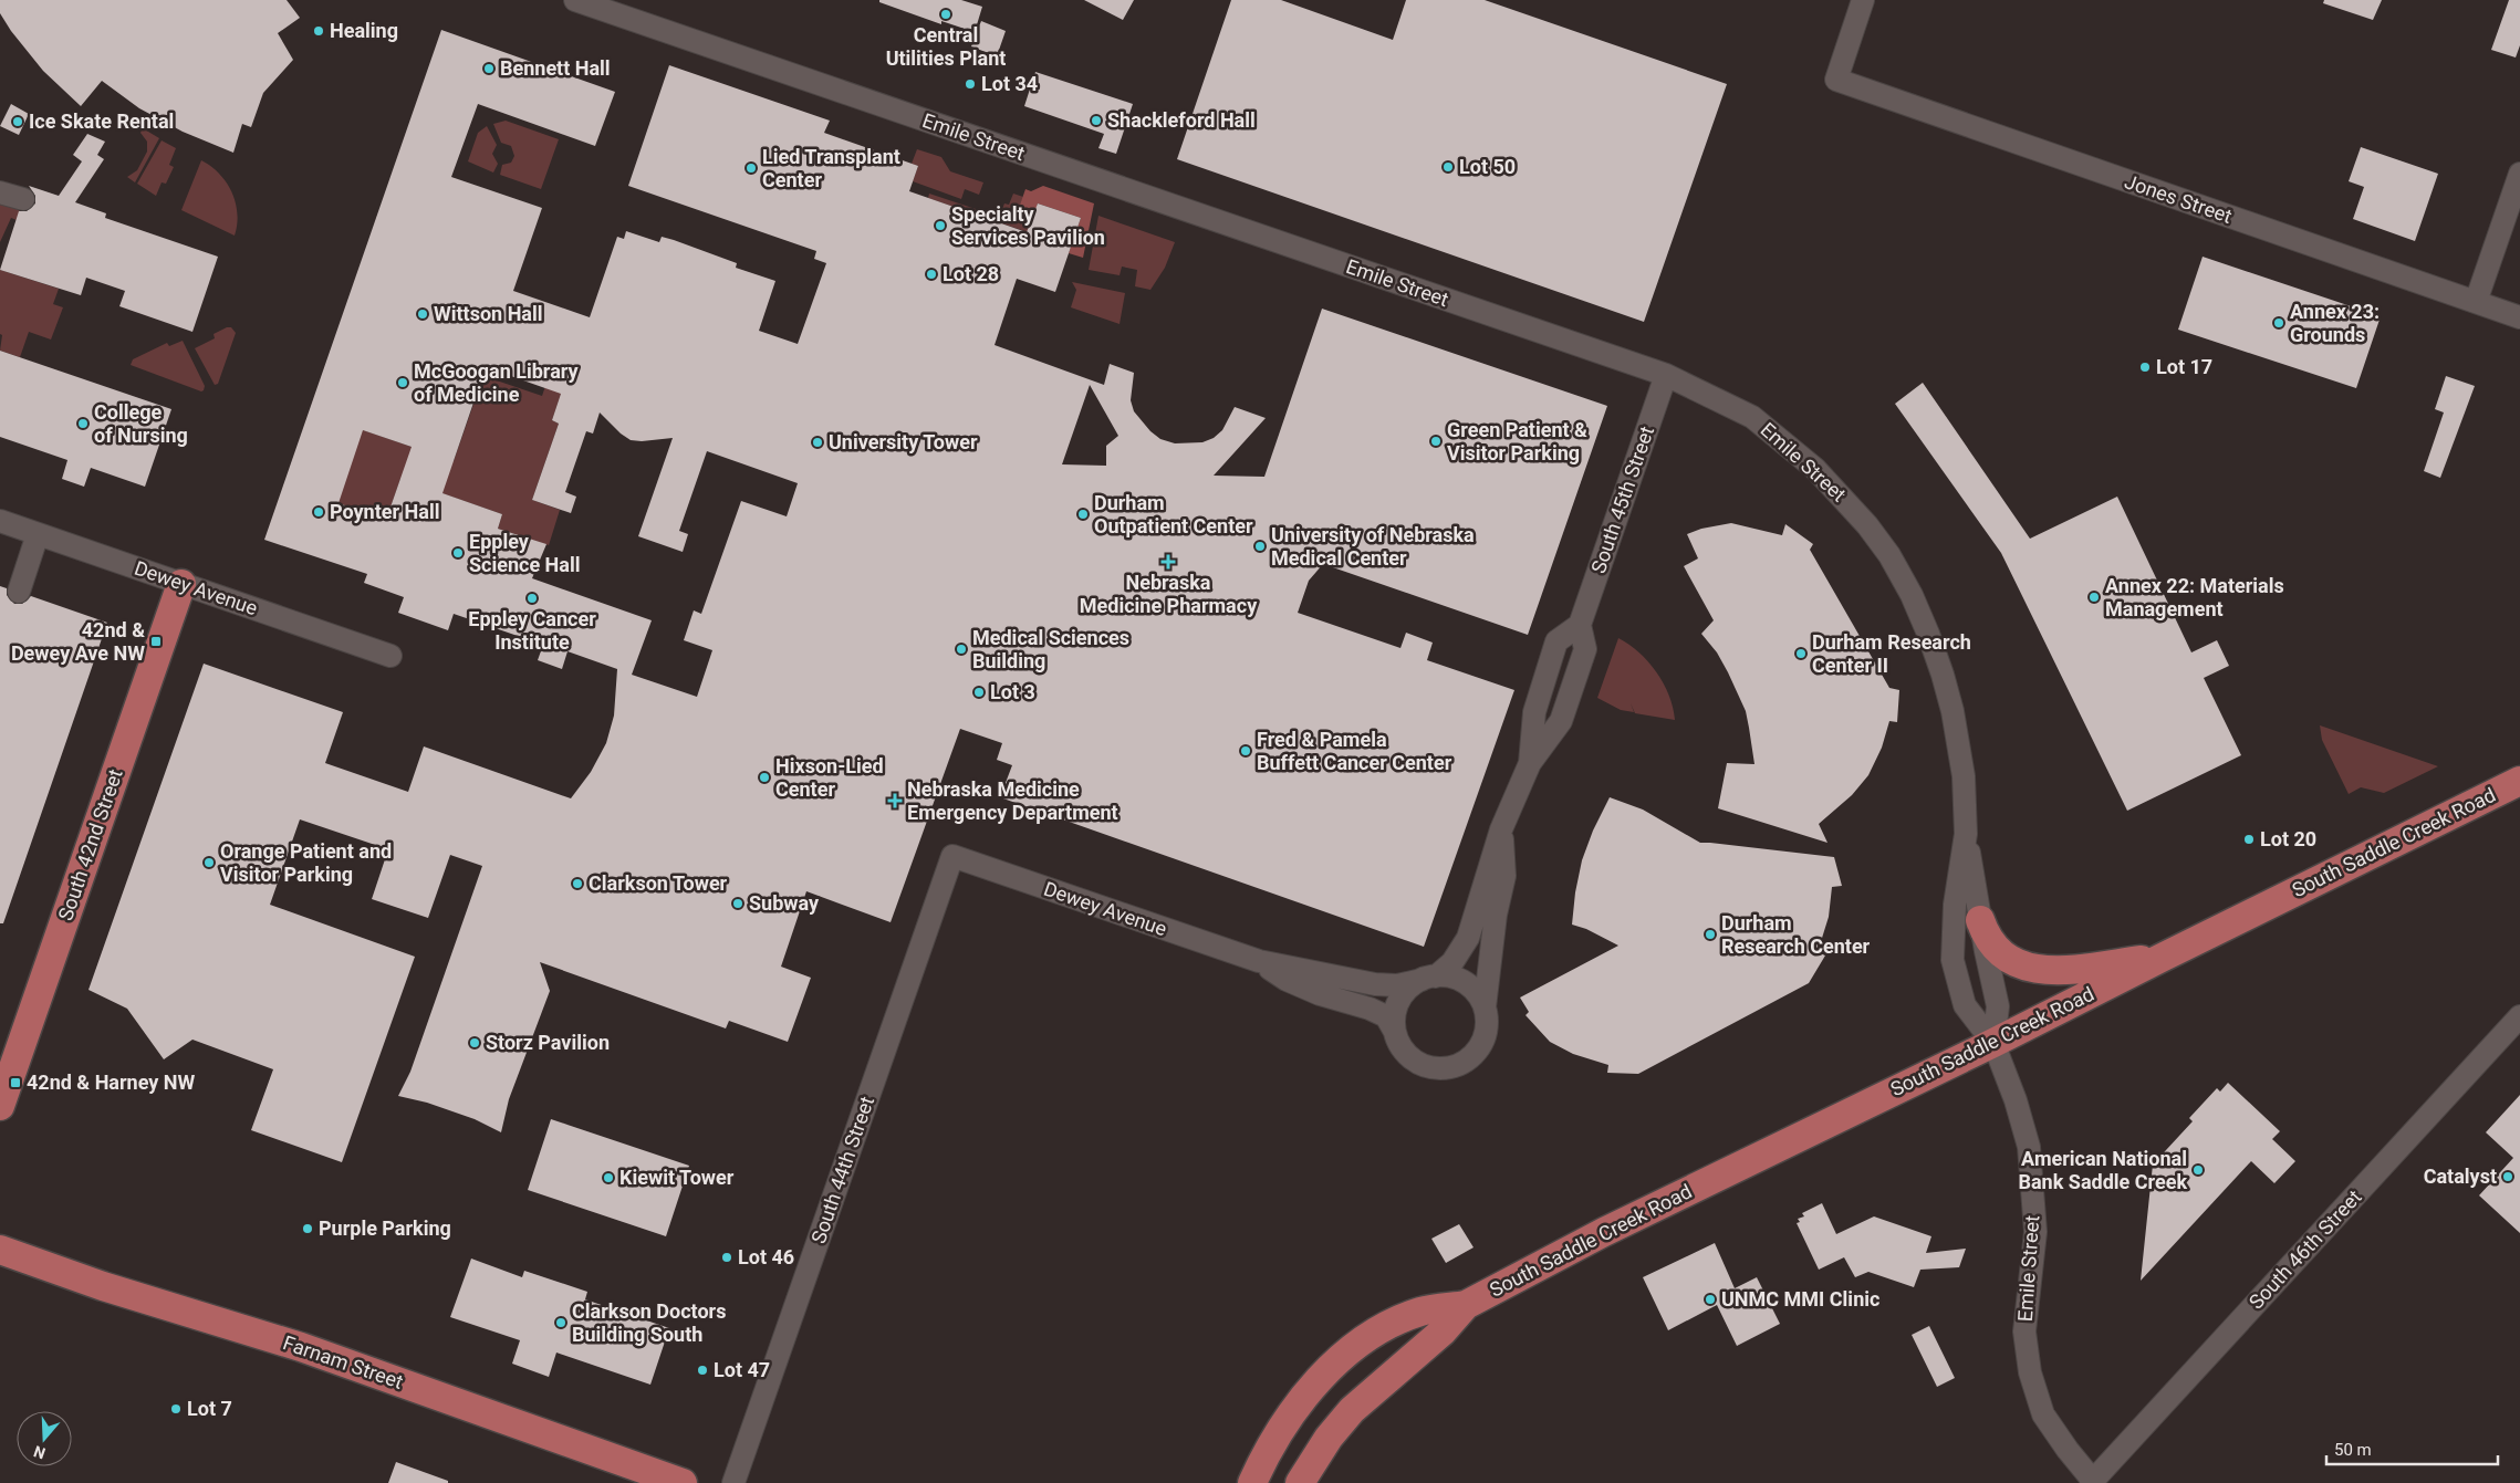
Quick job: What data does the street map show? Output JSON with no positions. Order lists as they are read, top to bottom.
{
  "streets": {
    "main road": ["South Saddle Creek Road", "South 42nd Street", "Farnam Street"],
    "street": [
      "Emile Street",
      "Jones Street",
      "South 45th Street",
      "Dewey Avenue",
      "South 44th Street",
      "South 46th Street"
    ]
  },
  "crossings": [
    ["Emile Street", "South 45th Street"],
    ["Emile Street", "South Saddle Creek Road"],
    ["Emile Street", "South 46th Street"],
    ["South 45th Street", "Dewey Avenue"],
    ["Dewey Avenue", "South 42nd Street"],
    ["Dewey Avenue", "South 44th Street"]
  ],
  "places": {
    "other": [
      "Central Utilities Plant",
      "Healing",
      "Bennett Hall",
      "Lot 34",
      "Shackleford Hall",
      "Ice Skate Rental",
      "Lot 50",
      "Lied Transplant Center",
      "Specialty Services Pavilion",
      "Lot 28",
      "Wittson Hall",
      "Annex 23: Grounds",
      "Lot 17",
      "McGoogan Library of Medicine",
      "College of Nursing",
      "Green Patient & Visitor Parking",
      "University Tower",
      "Poynter Hall",
      "Durham Outpatient Center",
      "University of Nebraska Medical Center",
      "Eppley Science Hall",
      "Annex 22: Materials Management",
      "Eppley Cancer Institute",
      "Medical Sciences Building",
      "Durham Research Center II",
      "Lot 3",
      "Fred & Pamela Buffett Cancer Center",
      "Hixson-Lied Center",
      "Lot 20",
      "Orange Patient and Visitor Parking",
      "Clarkson Tower",
      "Subway",
      "Durham Research Center",
      "Storz Pavilion",
      "American National Bank Saddle Creek",
      "Catalyst",
      "Kiewit Tower",
      "Purple Parking",
      "Lot 46",
      "UNMC MMI Clinic",
      "Clarkson Doctors Building South",
      "Lot 47",
      "Lot 7"
    ],
    "health": ["Nebraska Medicine Pharmacy", "Nebraska Medicine Emergency Department"],
    "transit": ["42nd & Dewey Ave NW", "42nd & Harney NW"]
  },
  "scale_bar": "50 m",
  "north": "bottom"
}
